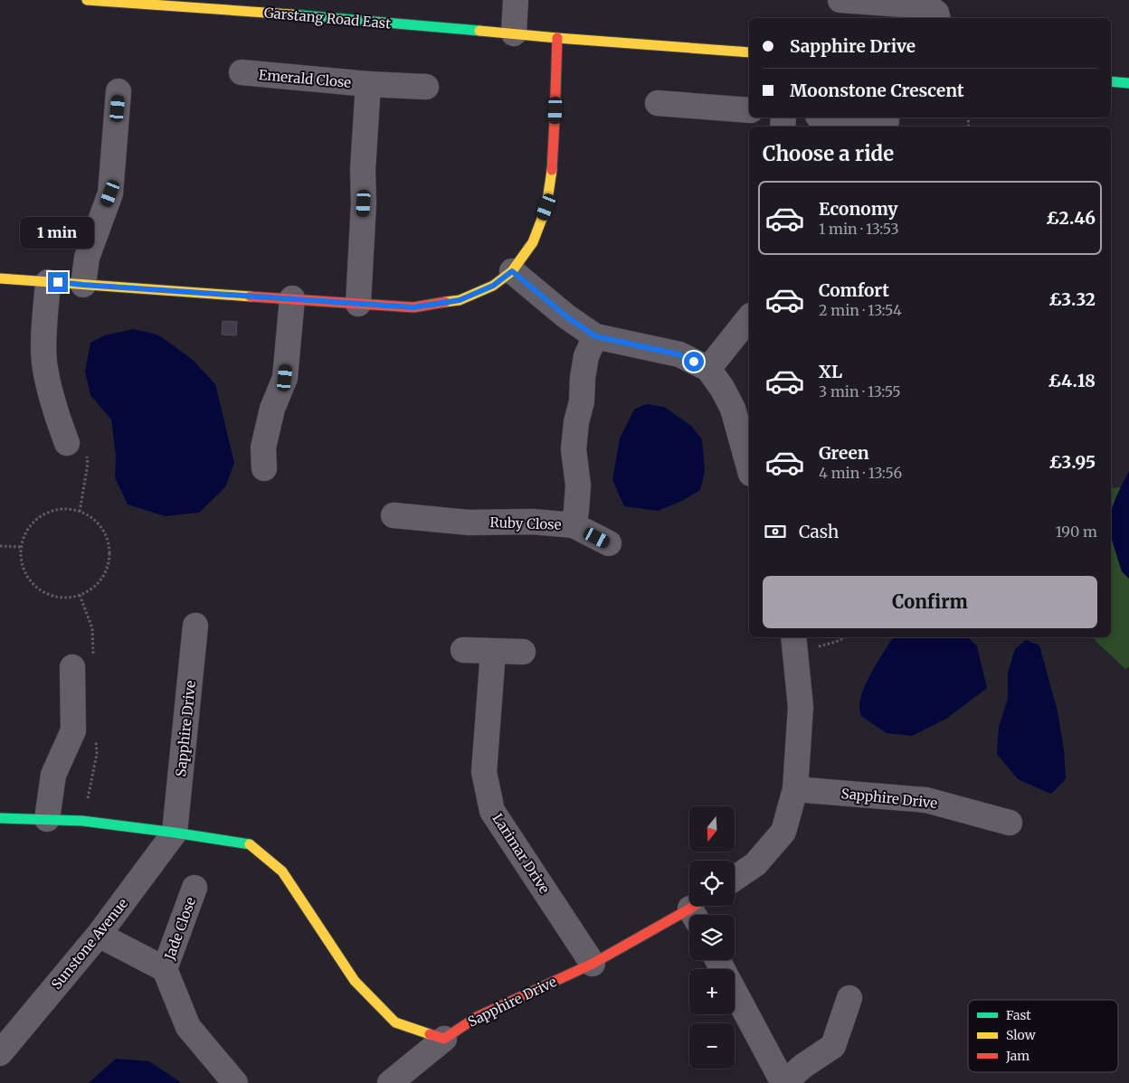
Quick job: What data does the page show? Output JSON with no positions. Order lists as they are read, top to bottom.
{
  "streets": {
    "street": [
      "Garstang Road East",
      "Emerald Close",
      "Ruby Close",
      "Sapphire Drive",
      "Larimar Drive",
      "Jade Close",
      "Sunstone Avenue"
    ]
  },
  "crossings": [
    ["Sapphire Drive", "Larimar Drive"],
    ["Sapphire Drive", "Sunstone Avenue"],
    ["Jade Close", "Sunstone Avenue"]
  ],
  "legend": ["Fast", "Slow", "Jam"],
  "north": "bottom",
  "page": {
    "banner": ["Sapphire Drive", "Moonstone Crescent"],
    "heading": "Choose a ride",
    "list": [
      {
        "name": "Economy",
        "note": "1 min · 13:53",
        "value": "£2.46"
      },
      {
        "name": "Comfort",
        "note": "2 min · 13:54",
        "value": "£3.32"
      },
      {
        "name": "XL",
        "note": "3 min · 13:55",
        "value": "£4.18"
      },
      {
        "name": "Green",
        "note": "4 min · 13:56",
        "value": "£3.95"
      }
    ],
    "bubble": "1 min",
    "pay": ["Cash", "190 m"],
    "buttons": "Confirm",
    "map_buttons": ["+", "−"]
  }
}
